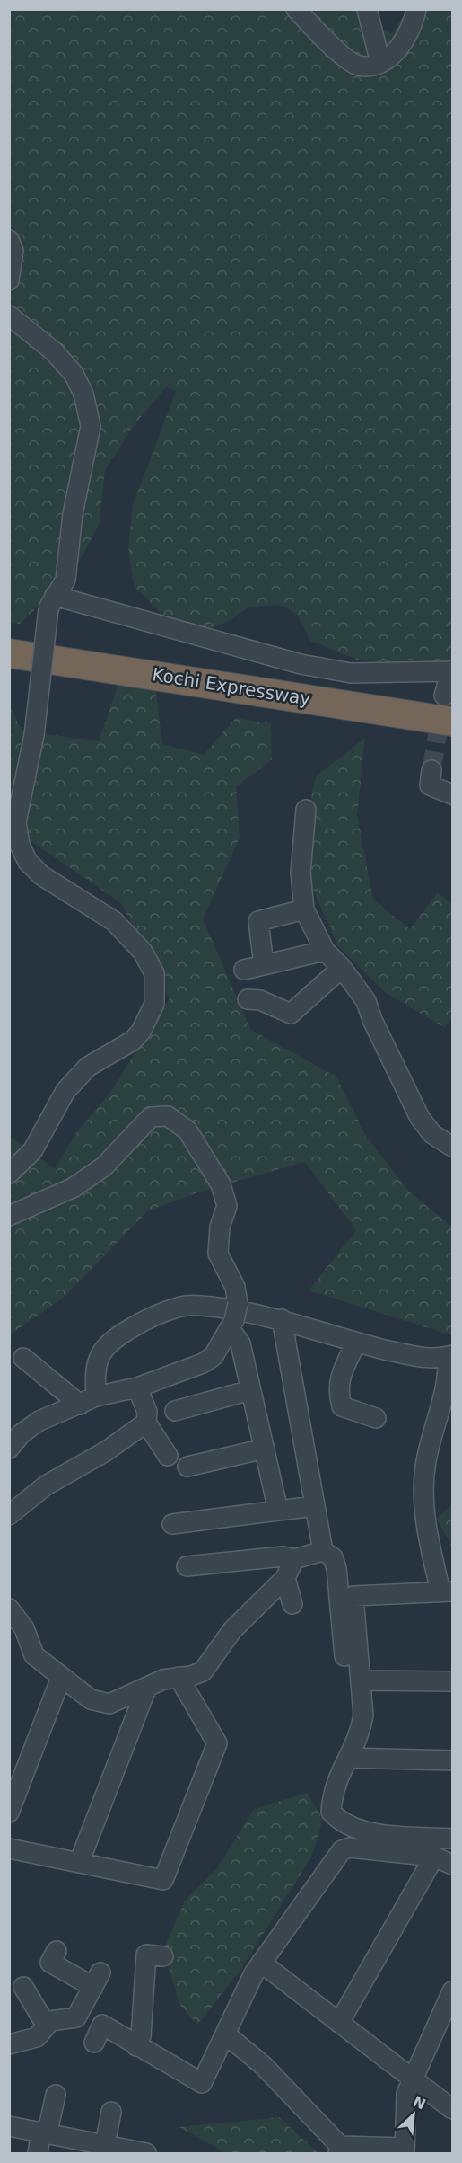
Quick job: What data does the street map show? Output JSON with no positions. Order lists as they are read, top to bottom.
{
  "streets": {
    "highway": ["Kochi Expressway"]
  },
  "north": "top right"
}
